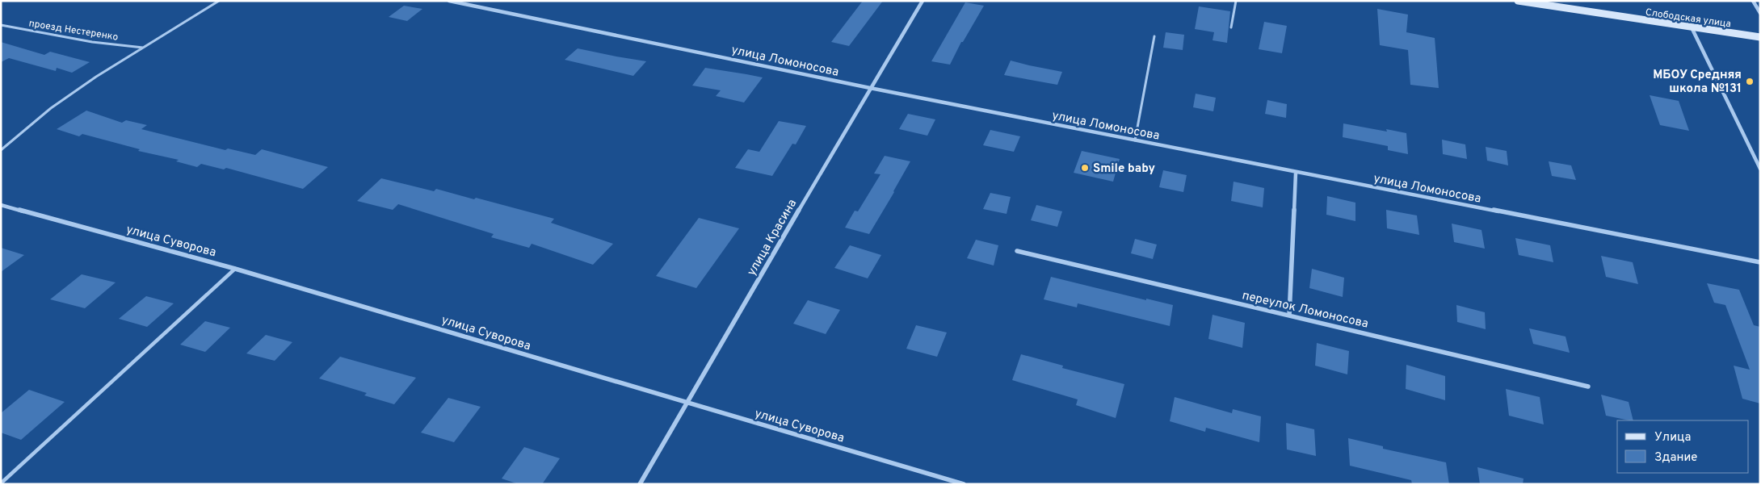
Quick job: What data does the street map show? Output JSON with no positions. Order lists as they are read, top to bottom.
{
  "streets": {
    "street": [
      "Слободская улица",
      "улица Ломоносова",
      "улица Красина",
      "улица Суворова",
      "переулок Ломоносова"
    ],
    "lane": ["проезд Нестеренко"]
  },
  "crossings": [
    ["улица Ломоносова", "улица Красина"],
    ["улица Красина", "улица Суворова"]
  ],
  "places": ["МБОУ Средняя школа №131", "Smile baby"],
  "legend": ["Улица", "Здание"]
}
